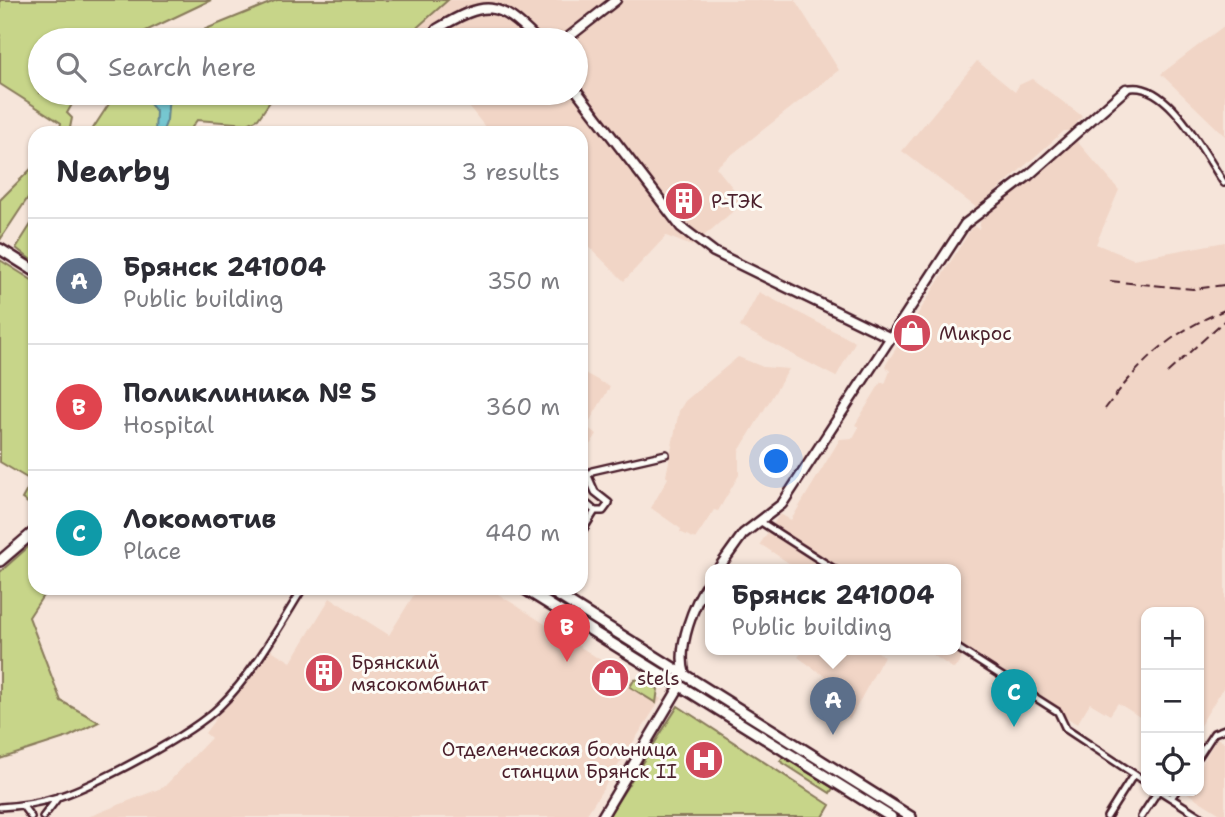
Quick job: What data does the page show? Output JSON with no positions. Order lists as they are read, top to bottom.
{
  "places": {
    "building": ["Р-ТЭК", "Брянский мясокомбинат"],
    "shop": ["Микрос", "stels"],
    "hospital": ["Отделенческая больница станции Брянск II"]
  },
  "page": {
    "search": "Search here",
    "heading": ["Nearby", "3 results"],
    "list": [
      {
        "mark": "A",
        "name": "Брянск 241004",
        "note": "Public building",
        "value": "350 m"
      },
      {
        "mark": "B",
        "name": "Поликлиника № 5",
        "note": "Hospital",
        "value": "360 m"
      },
      {
        "mark": "C",
        "name": "Локомотив",
        "note": "Place",
        "value": "440 m"
      }
    ],
    "popup": ["Брянск 241004", "Public building"],
    "pins": ["B", "C", "A"],
    "map_buttons": ["+", "−"]
  }
}
